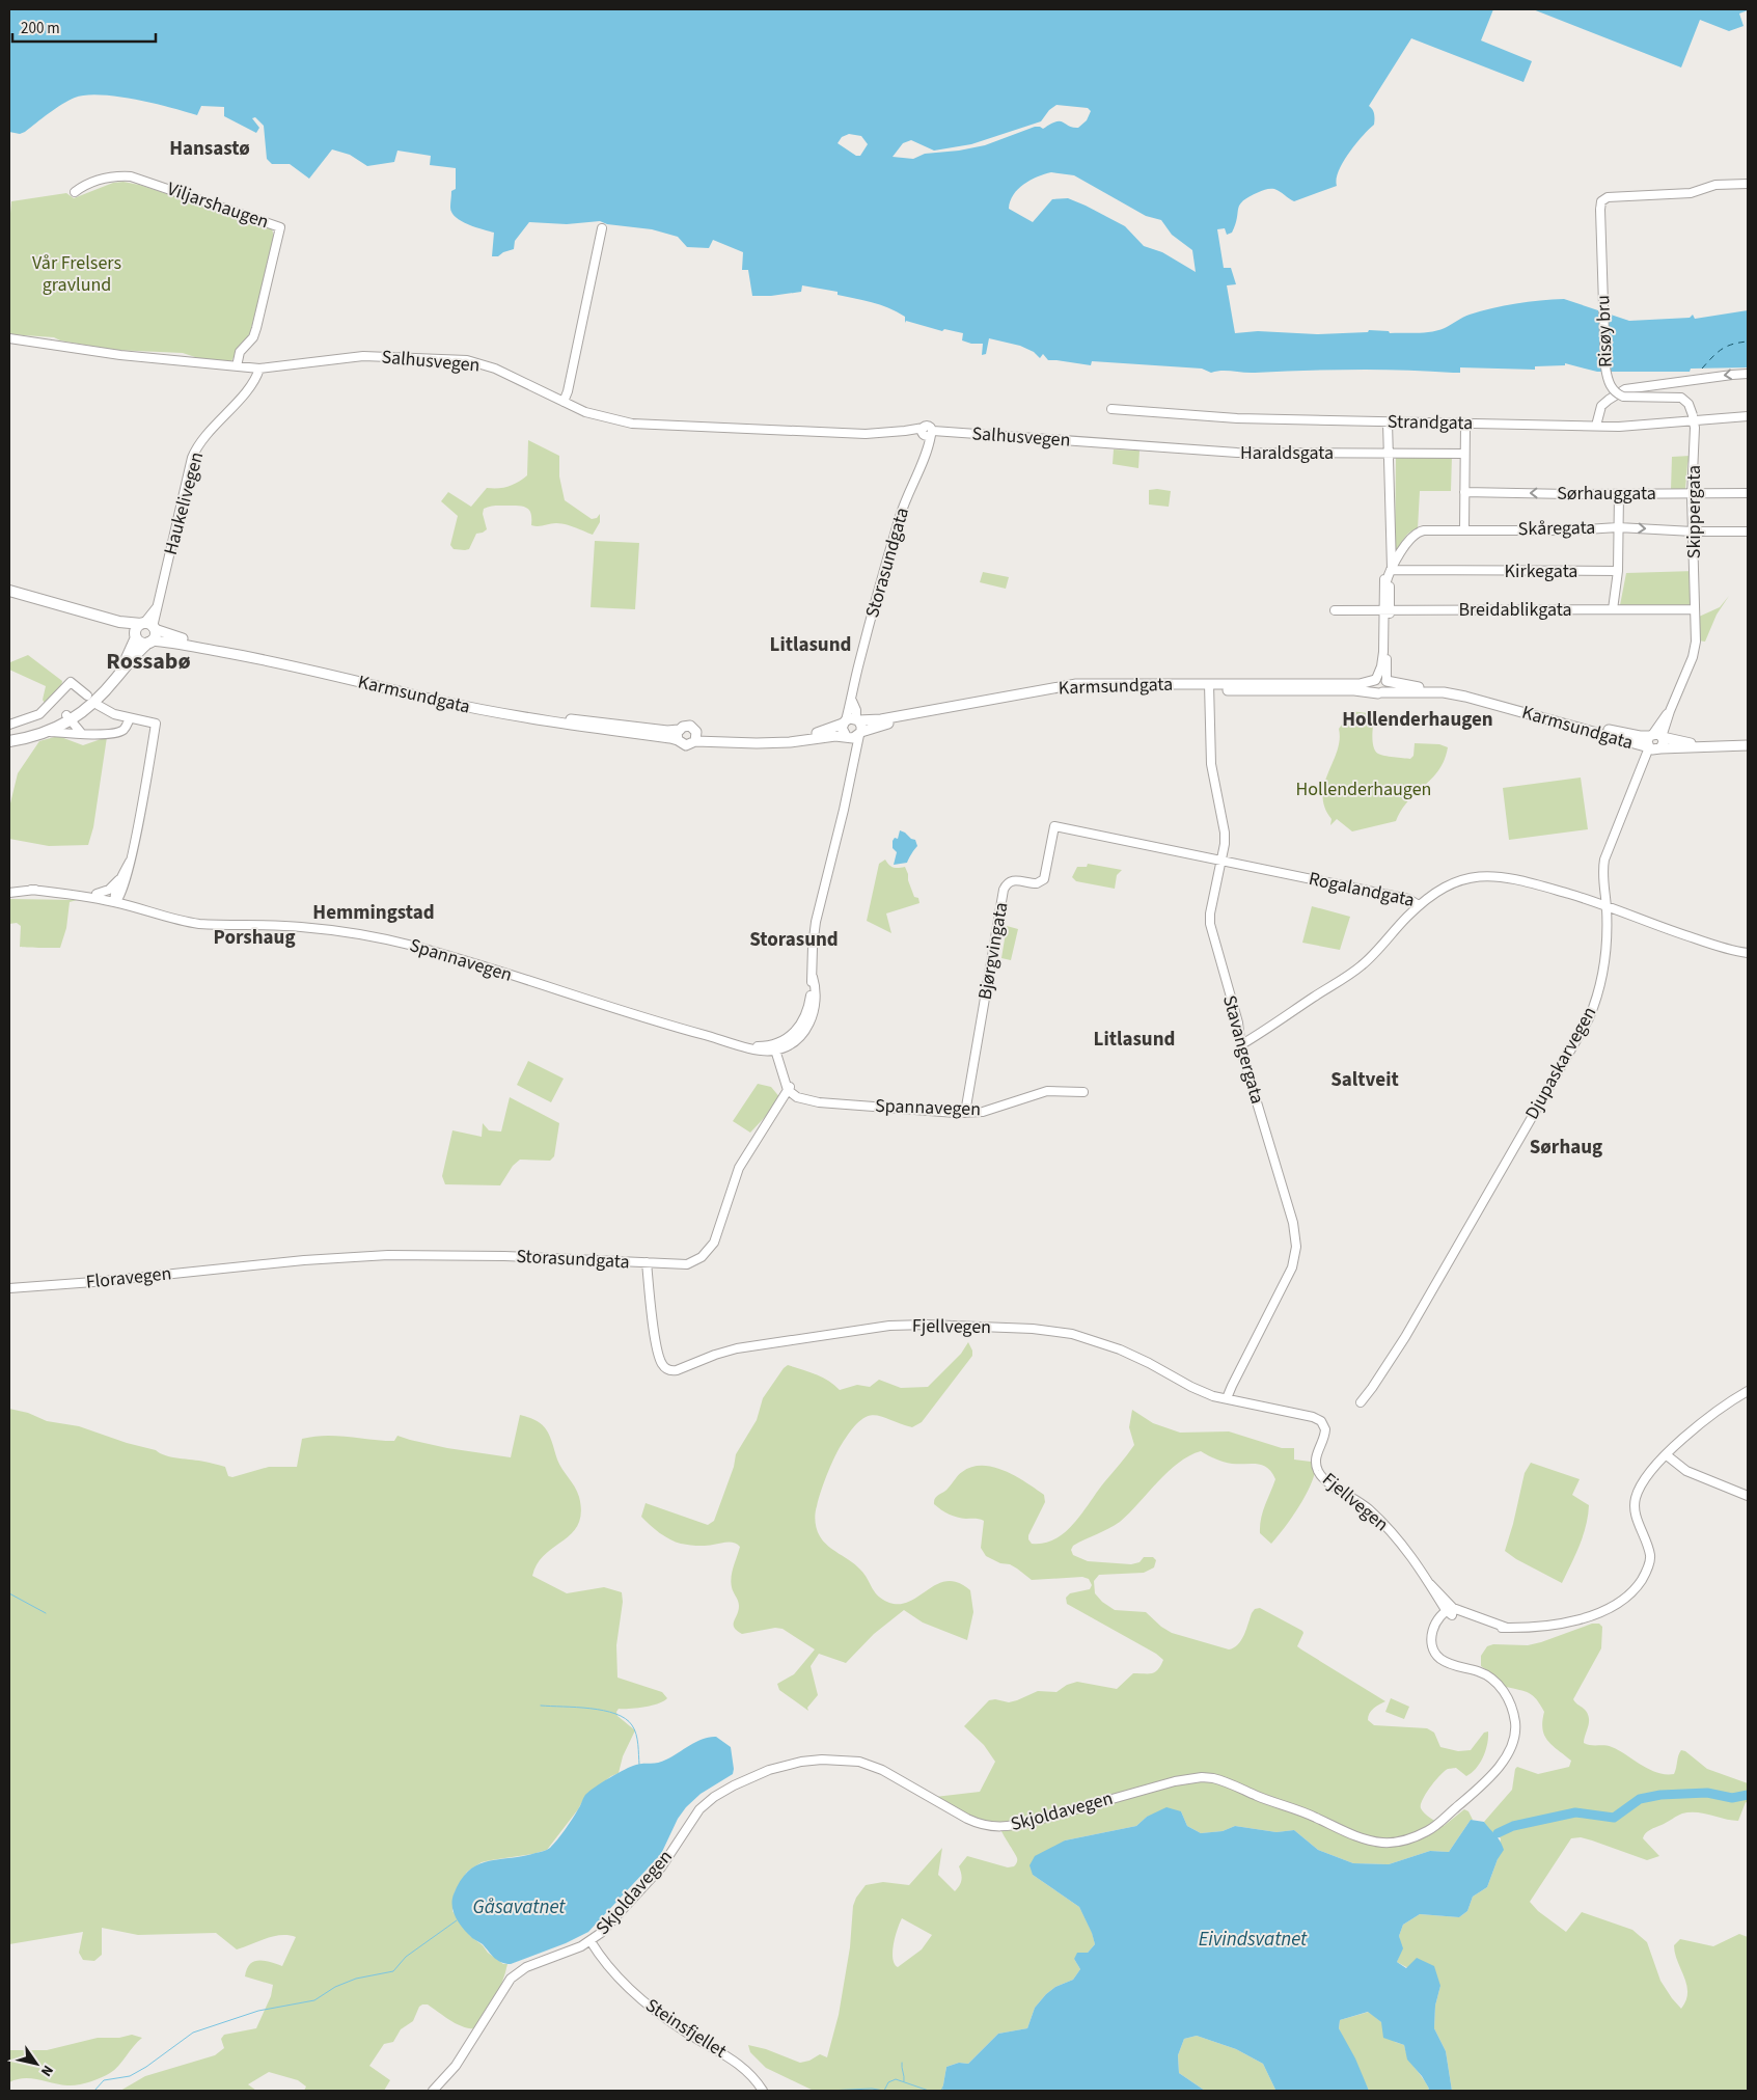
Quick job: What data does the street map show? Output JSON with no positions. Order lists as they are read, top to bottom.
{
  "streets": {
    "highway": ["Karmsundgata"],
    "street": [
      "Viljarshaugen",
      "Risøy bru",
      "Salhusvegen",
      "Strandgata",
      "Haraldsgata",
      "Sørhauggata",
      "Haukelivegen",
      "Skippergata",
      "Skåregata",
      "Storasundgata",
      "Kirkegata",
      "Breidablikgata",
      "Rogalandgata",
      "Bjørgvingata",
      "Spannavegen",
      "Stavangergata",
      "Djupaskarvegen",
      "Floravegen",
      "Fjellvegen",
      "Skjoldavegen",
      "Steinsfjellet"
    ]
  },
  "crossings": [
    ["Viljarshaugen", "Salhusvegen"],
    ["Risøy bru", "Strandgata"],
    ["Risøy bru", "Skippergata"],
    ["Salhusvegen", "Haraldsgata"],
    ["Salhusvegen", "Haukelivegen"],
    ["Salhusvegen", "Storasundgata"],
    ["Strandgata", "Skippergata"],
    ["Sørhauggata", "Skippergata"],
    ["Haukelivegen", "Karmsundgata"],
    ["Skippergata", "Skåregata"],
    ["Skippergata", "Breidablikgata"],
    ["Skåregata", "Kirkegata"],
    ["Storasundgata", "Karmsundgata"],
    ["Storasundgata", "Spannavegen"],
    ["Storasundgata", "Floravegen"],
    ["Storasundgata", "Fjellvegen"],
    ["Karmsundgata", "Stavangergata"],
    ["Karmsundgata", "Djupaskarvegen"],
    ["Rogalandgata", "Bjørgvingata"],
    ["Rogalandgata", "Stavangergata"],
    ["Rogalandgata", "Djupaskarvegen"],
    ["Bjørgvingata", "Spannavegen"],
    ["Stavangergata", "Fjellvegen"],
    ["Fjellvegen", "Skjoldavegen"],
    ["Skjoldavegen", "Steinsfjellet"]
  ],
  "one_way": ["Sørhauggata"],
  "districts": [
    "Hansastø",
    "Litlasund",
    "Rossabø",
    "Hollenderhaugen",
    "Hemmingstad",
    "Porshaug",
    "Storasund",
    "Litlasund",
    "Saltveit",
    "Sørhaug"
  ],
  "water": ["Gåsavatnet", "Eivindsvatnet"],
  "parks": ["Vår Frelsers gravlund", "Hollenderhaugen"],
  "scale_bar": "200 m",
  "north": "bottom right"
}
